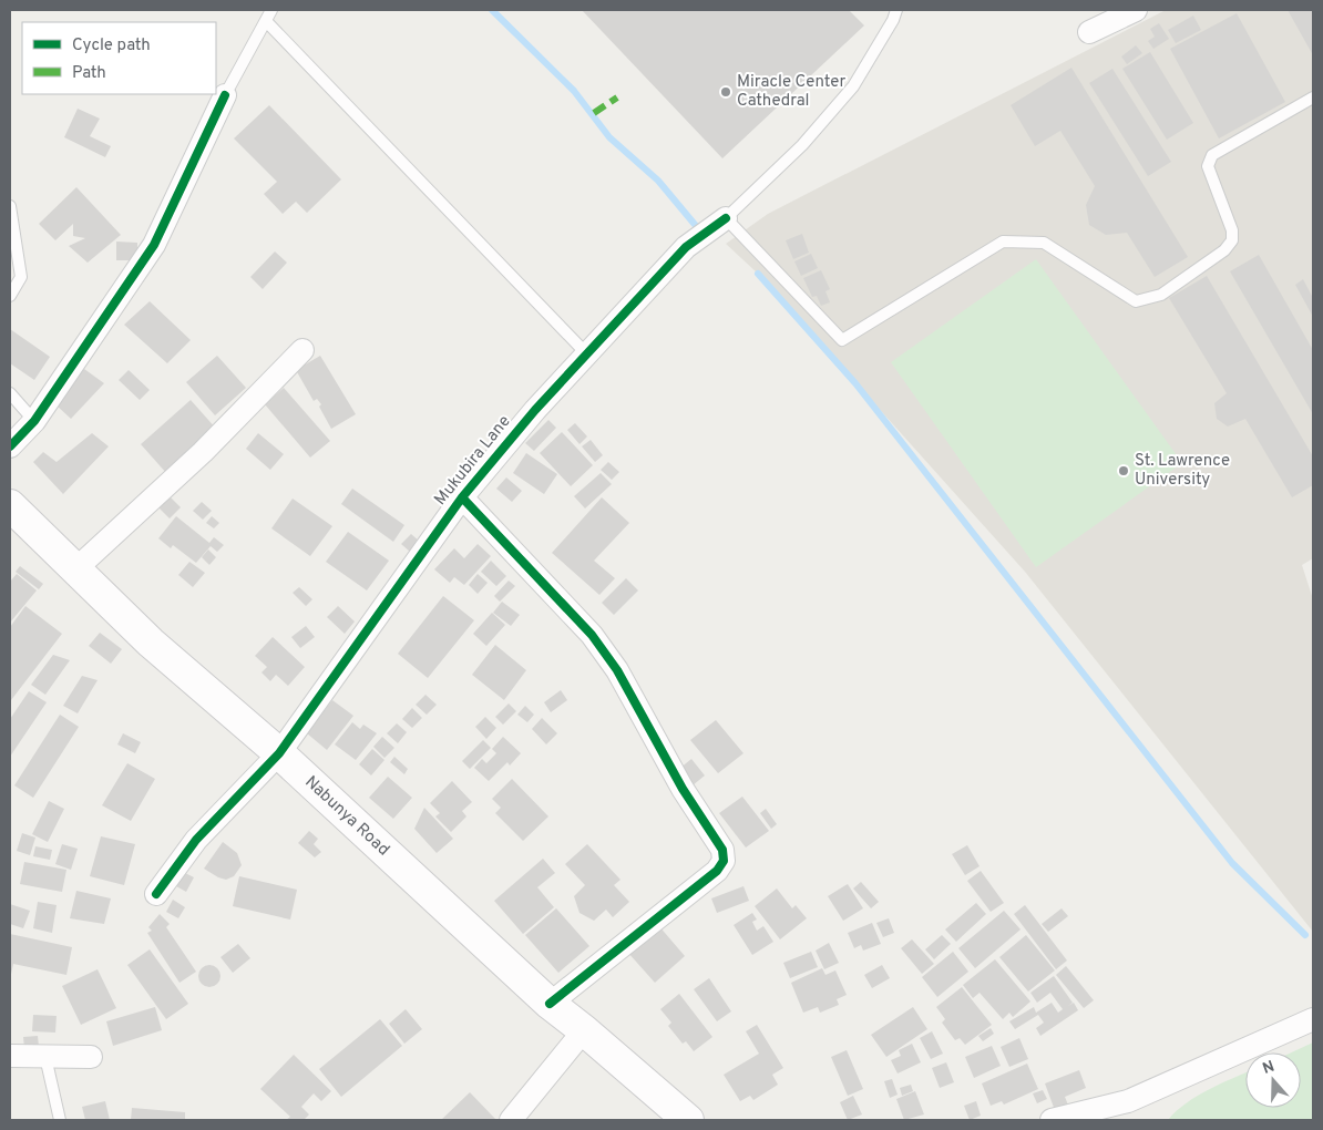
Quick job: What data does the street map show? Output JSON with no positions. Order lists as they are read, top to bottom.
{
  "streets": {
    "main road": ["Nabunya Road"],
    "street": ["Mukubira Lane"]
  },
  "crossings": [
    ["Mukubira Lane", "Nabunya Road"]
  ],
  "places": ["Miracle Center Cathedral", "St. Lawrence University"],
  "legend": ["Cycle path", "Path"],
  "north": "top"
}
